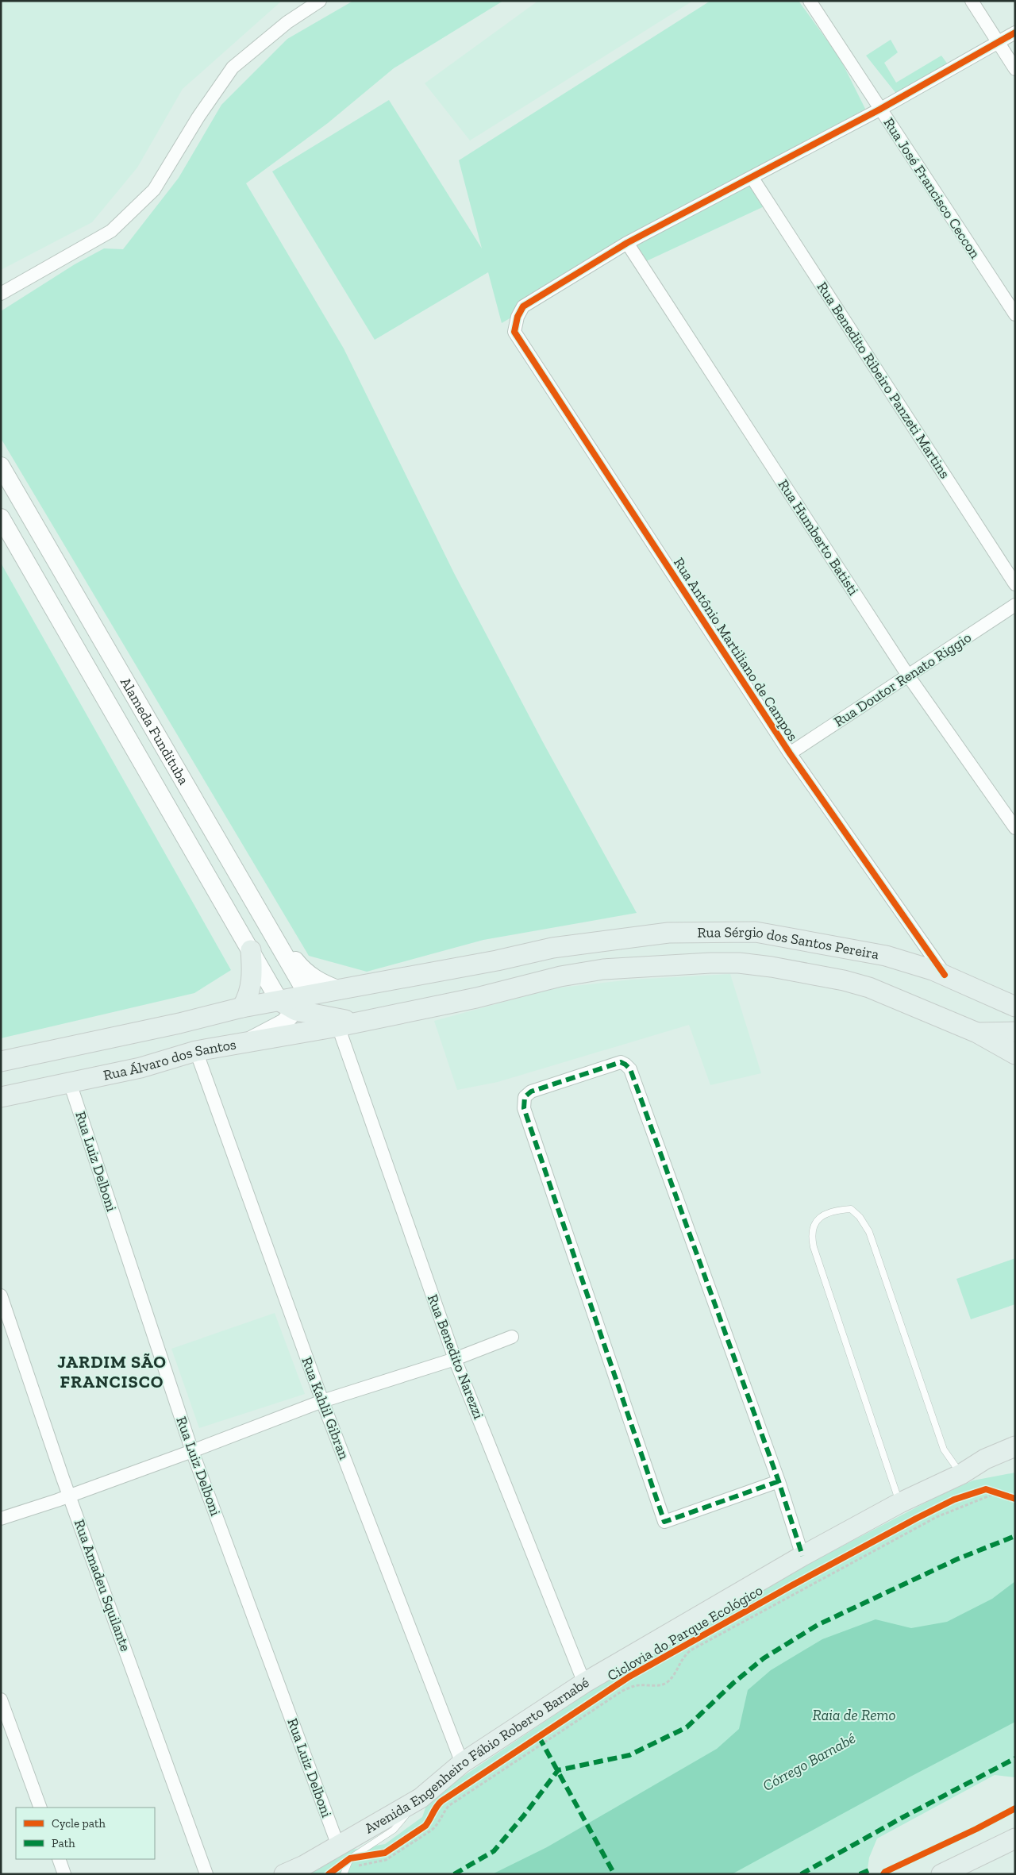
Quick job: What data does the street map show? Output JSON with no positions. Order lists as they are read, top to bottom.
{
  "streets": {
    "main road": [
      "Alameda Fundituba",
      "Rua Sérgio dos Santos Pereira",
      "Rua Álvaro dos Santos",
      "Avenida Engenheiro Fábio Roberto Barnabé"
    ],
    "street": [
      "Rua José Francisco Ceccon",
      "Rua Benedito Ribeiro Panzeti Martins",
      "Rua Humberto Batisti",
      "Rua Antônio Martiliano de Campos",
      "Rua Doutor Renato Riggio",
      "Rua Luiz Delboni",
      "Rua Benedito Narezzi",
      "Rua Kahlil Gibran",
      "Rua Amadeu Squilante"
    ],
    "cycle path": ["Ciclovia do Parque Ecológico"]
  },
  "crossings": [
    ["Rua Humberto Batisti", "Rua Antônio Martiliano de Campos"],
    ["Rua Humberto Batisti", "Rua Doutor Renato Riggio"],
    ["Rua Antônio Martiliano de Campos", "Rua Doutor Renato Riggio"],
    ["Rua Antônio Martiliano de Campos", "Rua Sérgio dos Santos Pereira"],
    ["Alameda Fundituba", "Rua Sérgio dos Santos Pereira"],
    ["Rua Álvaro dos Santos", "Rua Luiz Delboni"],
    ["Rua Álvaro dos Santos", "Rua Benedito Narezzi"],
    ["Rua Álvaro dos Santos", "Rua Kahlil Gibran"],
    ["Rua Luiz Delboni", "Avenida Engenheiro Fábio Roberto Barnabé"],
    ["Rua Benedito Narezzi", "Avenida Engenheiro Fábio Roberto Barnabé"],
    ["Rua Kahlil Gibran", "Avenida Engenheiro Fábio Roberto Barnabé"]
  ],
  "districts": ["JARDIM SÃO FRANCISCO"],
  "water": ["Raia de Remo", "Córrego Barnabé"],
  "legend": ["Cycle path", "Path"]
}
